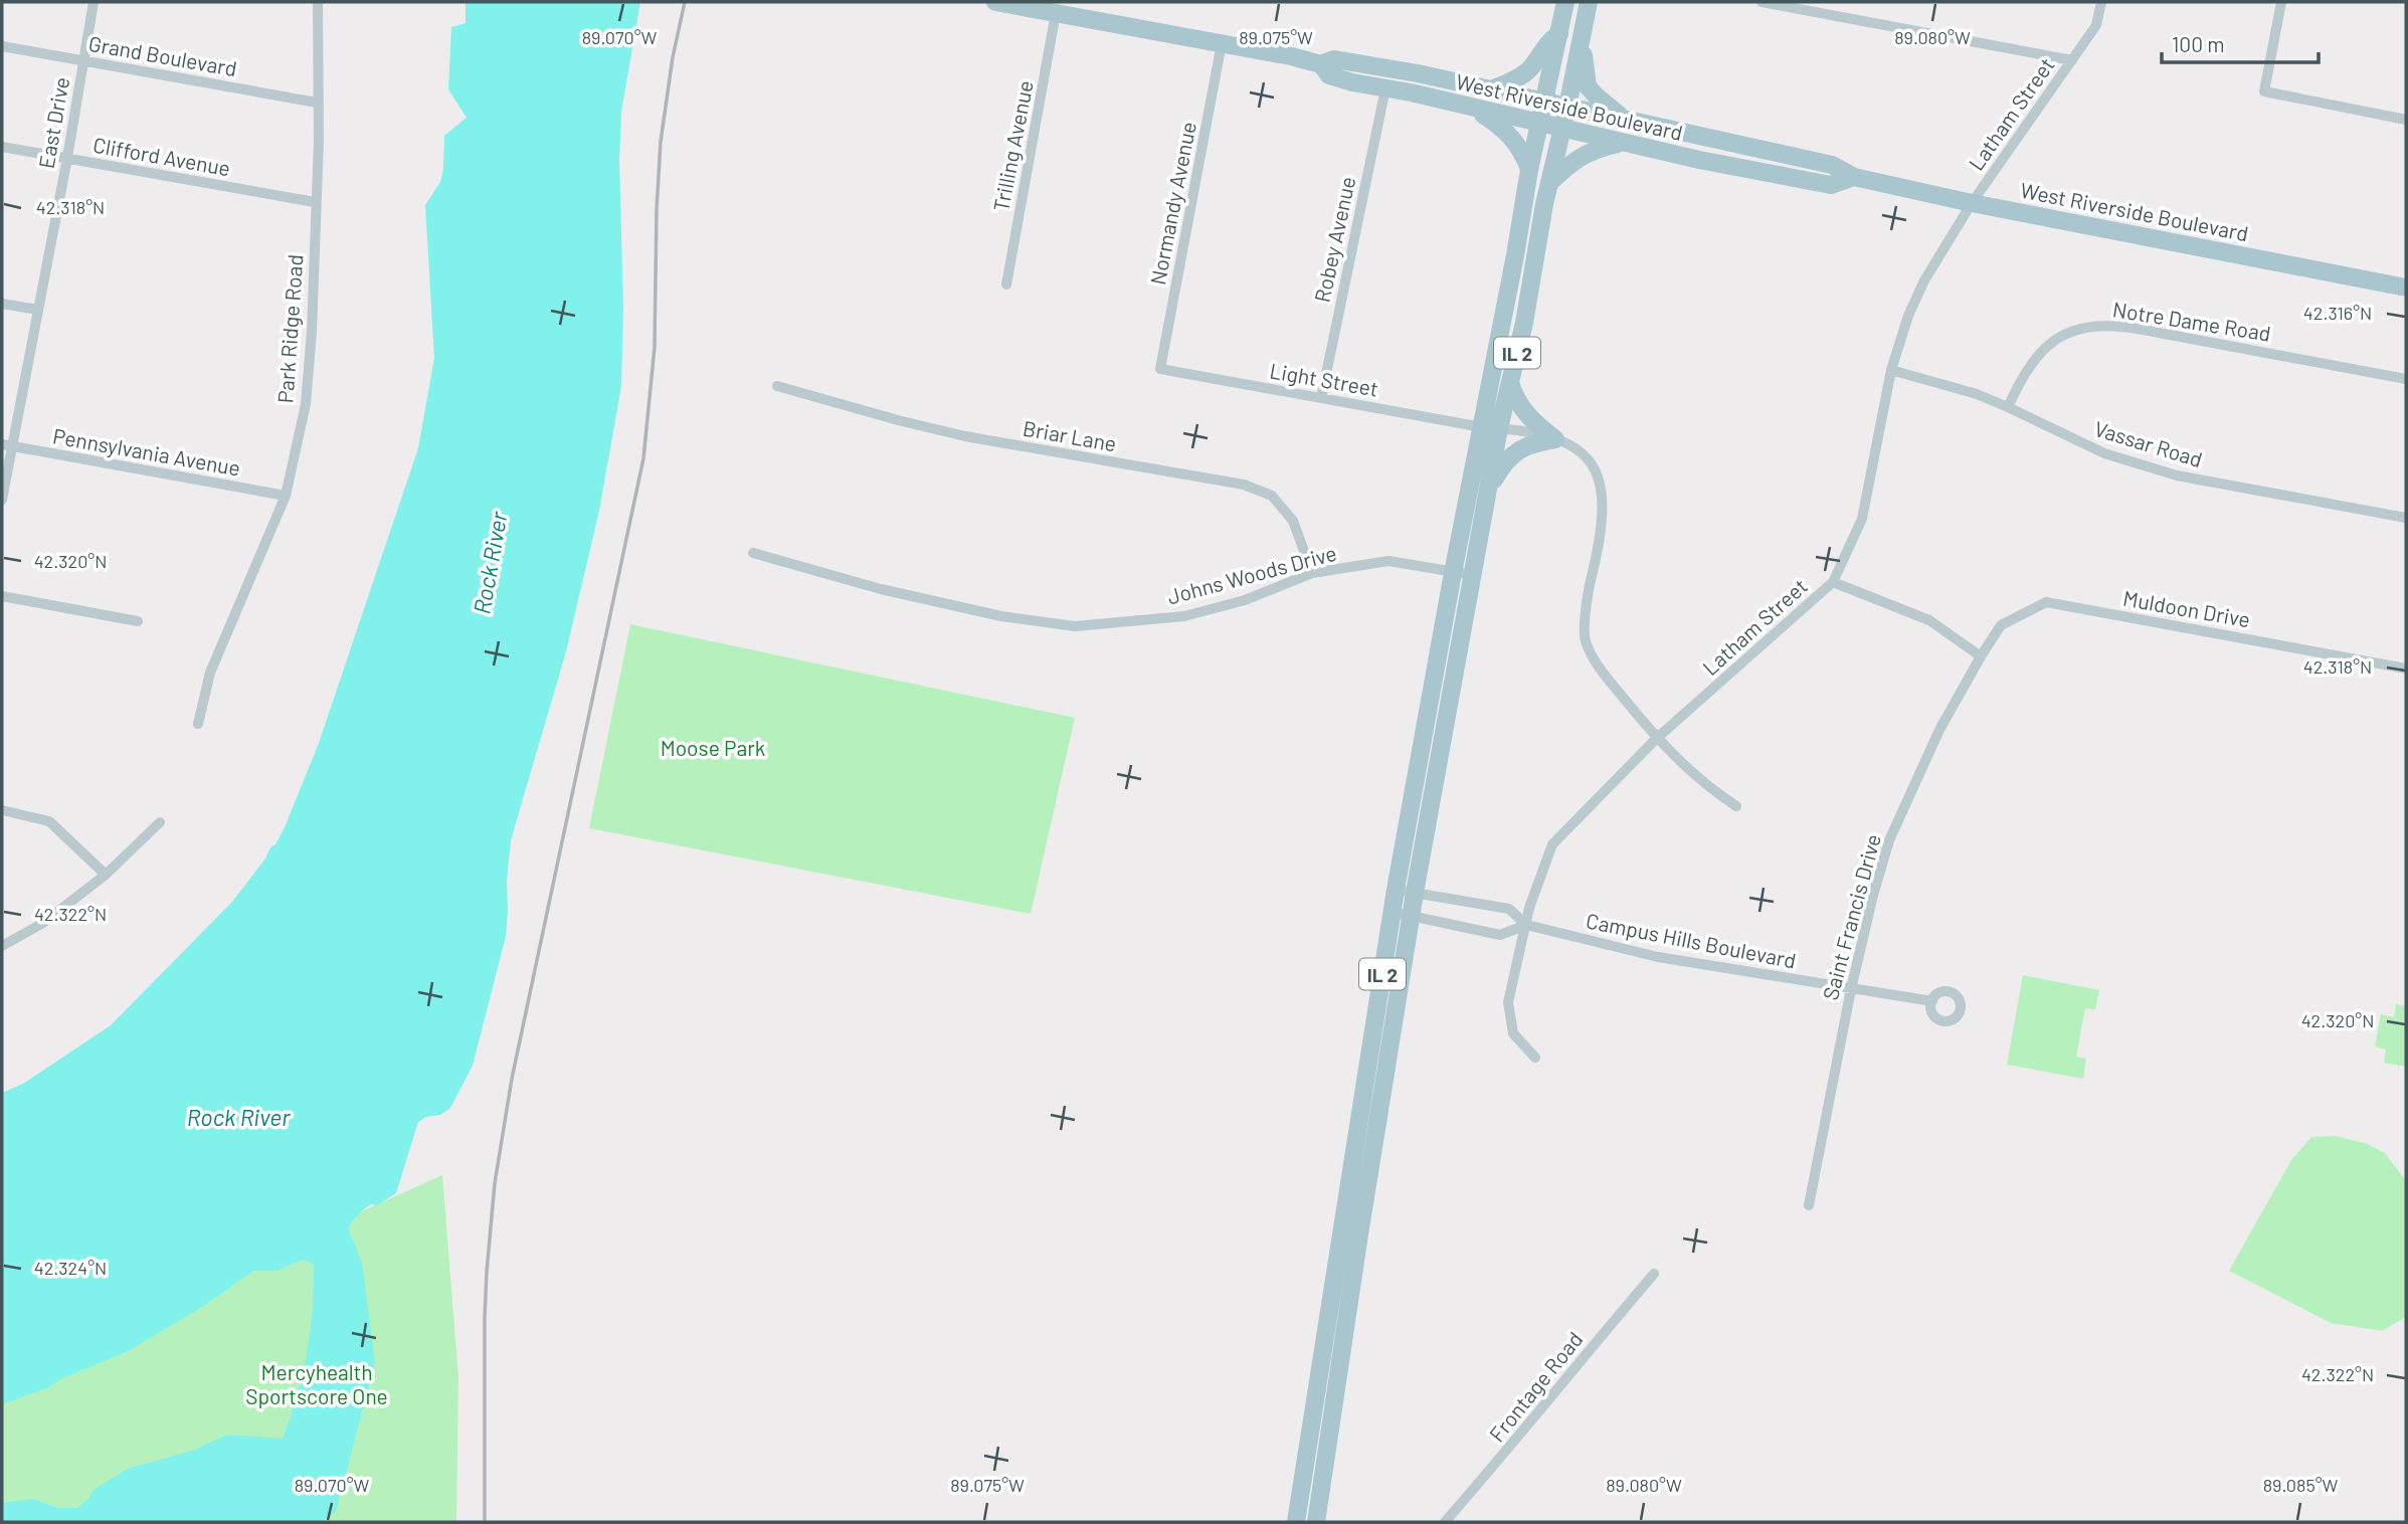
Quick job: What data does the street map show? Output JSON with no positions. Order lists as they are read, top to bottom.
{
  "streets": {
    "main road": ["West Riverside Boulevard", "IL 2"],
    "street": [
      "Grand Boulevard",
      "Latham Street",
      "East Drive",
      "Trilling Avenue",
      "Clifford Avenue",
      "Normandy Avenue",
      "Robey Avenue",
      "Notre Dame Road",
      "Park Ridge Road",
      "Light Street",
      "Briar Lane",
      "Vassar Road",
      "Pennsylvania Avenue",
      "Johns Woods Drive",
      "Muldoon Drive",
      "Saint Francis Drive",
      "Campus Hills Boulevard",
      "Frontage Road"
    ]
  },
  "crossings": [
    ["Grand Boulevard", "East Drive"],
    ["Grand Boulevard", "Park Ridge Road"],
    ["West Riverside Boulevard", "Latham Street"],
    ["West Riverside Boulevard", "Trilling Avenue"],
    ["West Riverside Boulevard", "Normandy Avenue"],
    ["West Riverside Boulevard", "Robey Avenue"],
    ["West Riverside Boulevard", "IL 2"],
    ["Latham Street", "Light Street"],
    ["Latham Street", "Vassar Road"],
    ["Latham Street", "Campus Hills Boulevard"],
    ["East Drive", "Clifford Avenue"],
    ["East Drive", "Pennsylvania Avenue"],
    ["Clifford Avenue", "Park Ridge Road"],
    ["Normandy Avenue", "Light Street"],
    ["Robey Avenue", "Light Street"],
    ["Notre Dame Road", "Vassar Road"],
    ["Park Ridge Road", "Pennsylvania Avenue"],
    ["IL 2", "Light Street"],
    ["IL 2", "Johns Woods Drive"],
    ["IL 2", "Campus Hills Boulevard"],
    ["Briar Lane", "Johns Woods Drive"],
    ["Muldoon Drive", "Saint Francis Drive"],
    ["Saint Francis Drive", "Campus Hills Boulevard"]
  ],
  "water": ["Rock River"],
  "parks": ["Moose Park", "Mercyhealth Sportscore One"],
  "scale_bar": "100 m",
  "coordinates": [
    "89.070°W",
    "89.075°W",
    "89.080°W",
    "42.318°N",
    "42.316°N",
    "42.320°N",
    "42.322°N",
    "42.324°N",
    "89.085°W"
  ]
}
